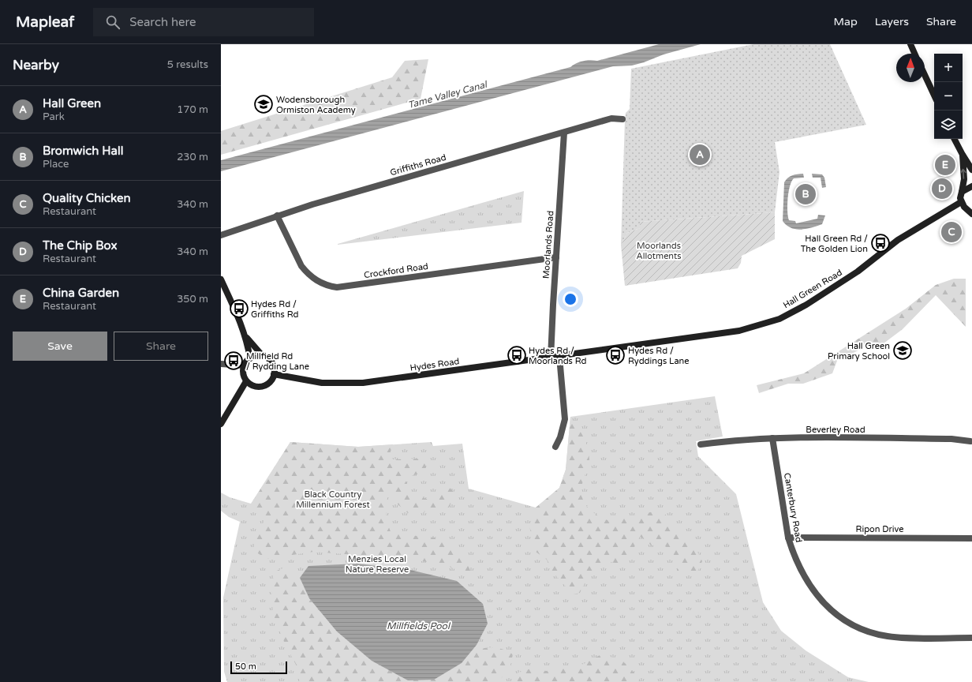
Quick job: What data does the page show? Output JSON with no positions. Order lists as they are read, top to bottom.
{
  "streets": {
    "street": [
      "Griffiths Road",
      "Moorlands Road",
      "Crockford Road",
      "Hall Green Road",
      "Hydes Road",
      "Beverley Road",
      "Canterbury Road",
      "Ripon Drive"
    ]
  },
  "crossings": [
    ["Griffiths Road", "Moorlands Road"],
    ["Griffiths Road", "Crockford Road"],
    ["Moorlands Road", "Crockford Road"],
    ["Moorlands Road", "Hydes Road"],
    ["Hall Green Road", "Hydes Road"],
    ["Beverley Road", "Canterbury Road"],
    ["Canterbury Road", "Ripon Drive"]
  ],
  "water": ["Tame Valley Canal", "Millfields Pool"],
  "parks": ["Moorlands Allotments", "Black Country Millennium Forest", "Menzies Local Nature Reserve"],
  "places": {
    "school or university": ["Wodensborough Ormiston Academy", "Hall Green Primary School"],
    "bus stop": [
      "Hall Green Rd / The Golden Lion",
      "Hydes Rd / Griffiths Rd",
      "Hydes Rd / Moorlands Rd",
      "Hydes Rd / Ryddings Lane",
      "Millfield Rd / Rydding Lane"
    ]
  },
  "scale_bar": "50 m",
  "north": "top",
  "page": {
    "header": "Mapleaf",
    "search": "Search here",
    "nav": ["Map", "Layers", "Share"],
    "heading": ["Nearby", "5 results"],
    "map_buttons": ["+", "−"],
    "list": [
      {
        "mark": "A",
        "name": "Hall Green",
        "note": "Park",
        "value": "170 m"
      },
      {
        "mark": "B",
        "name": "Bromwich Hall",
        "note": "Place",
        "value": "230 m"
      },
      {
        "mark": "C",
        "name": "Quality Chicken",
        "note": "Restaurant",
        "value": "340 m"
      },
      {
        "mark": "D",
        "name": "The Chip Box",
        "note": "Restaurant",
        "value": "340 m"
      },
      {
        "mark": "E",
        "name": "China Garden",
        "note": "Restaurant",
        "value": "350 m"
      }
    ],
    "pins": [
      "A",
      "E",
      "D",
      "B",
      "C"
    ],
    "buttons": ["Save", "Share"],
    "scale": "50 m"
  }
}
